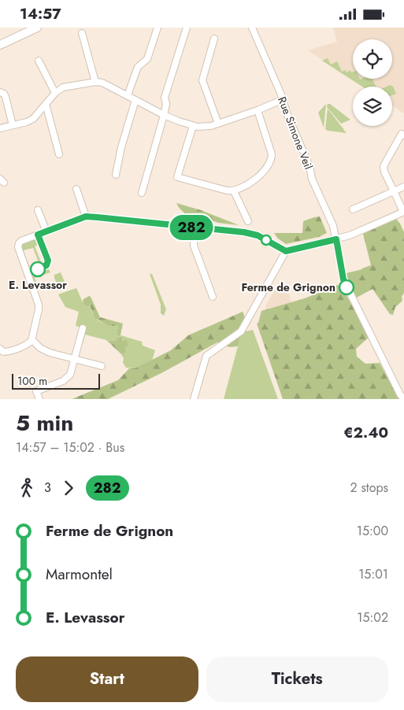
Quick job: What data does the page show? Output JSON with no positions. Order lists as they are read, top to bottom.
{
  "streets": {
    "street": ["Rue Simone Veil"]
  },
  "places": ["E. Levassor", "Ferme de Grignon"],
  "lines": ["bus line 282"],
  "scale_bar": "100 m",
  "page": {
    "status": "14:57",
    "on_map": "282",
    "scale": "100 m",
    "heading": ["5 min", "14:57 – 15:02 · Bus", "€2.40"],
    "legs": ["3", "282", "2 stops"],
    "list": [
      {
        "name": "Ferme de Grignon",
        "value": "15:00"
      },
      {
        "name": "Marmontel",
        "value": "15:01"
      },
      {
        "name": "E. Levassor",
        "value": "15:02"
      }
    ],
    "buttons": ["Start", "Tickets"]
  }
}
